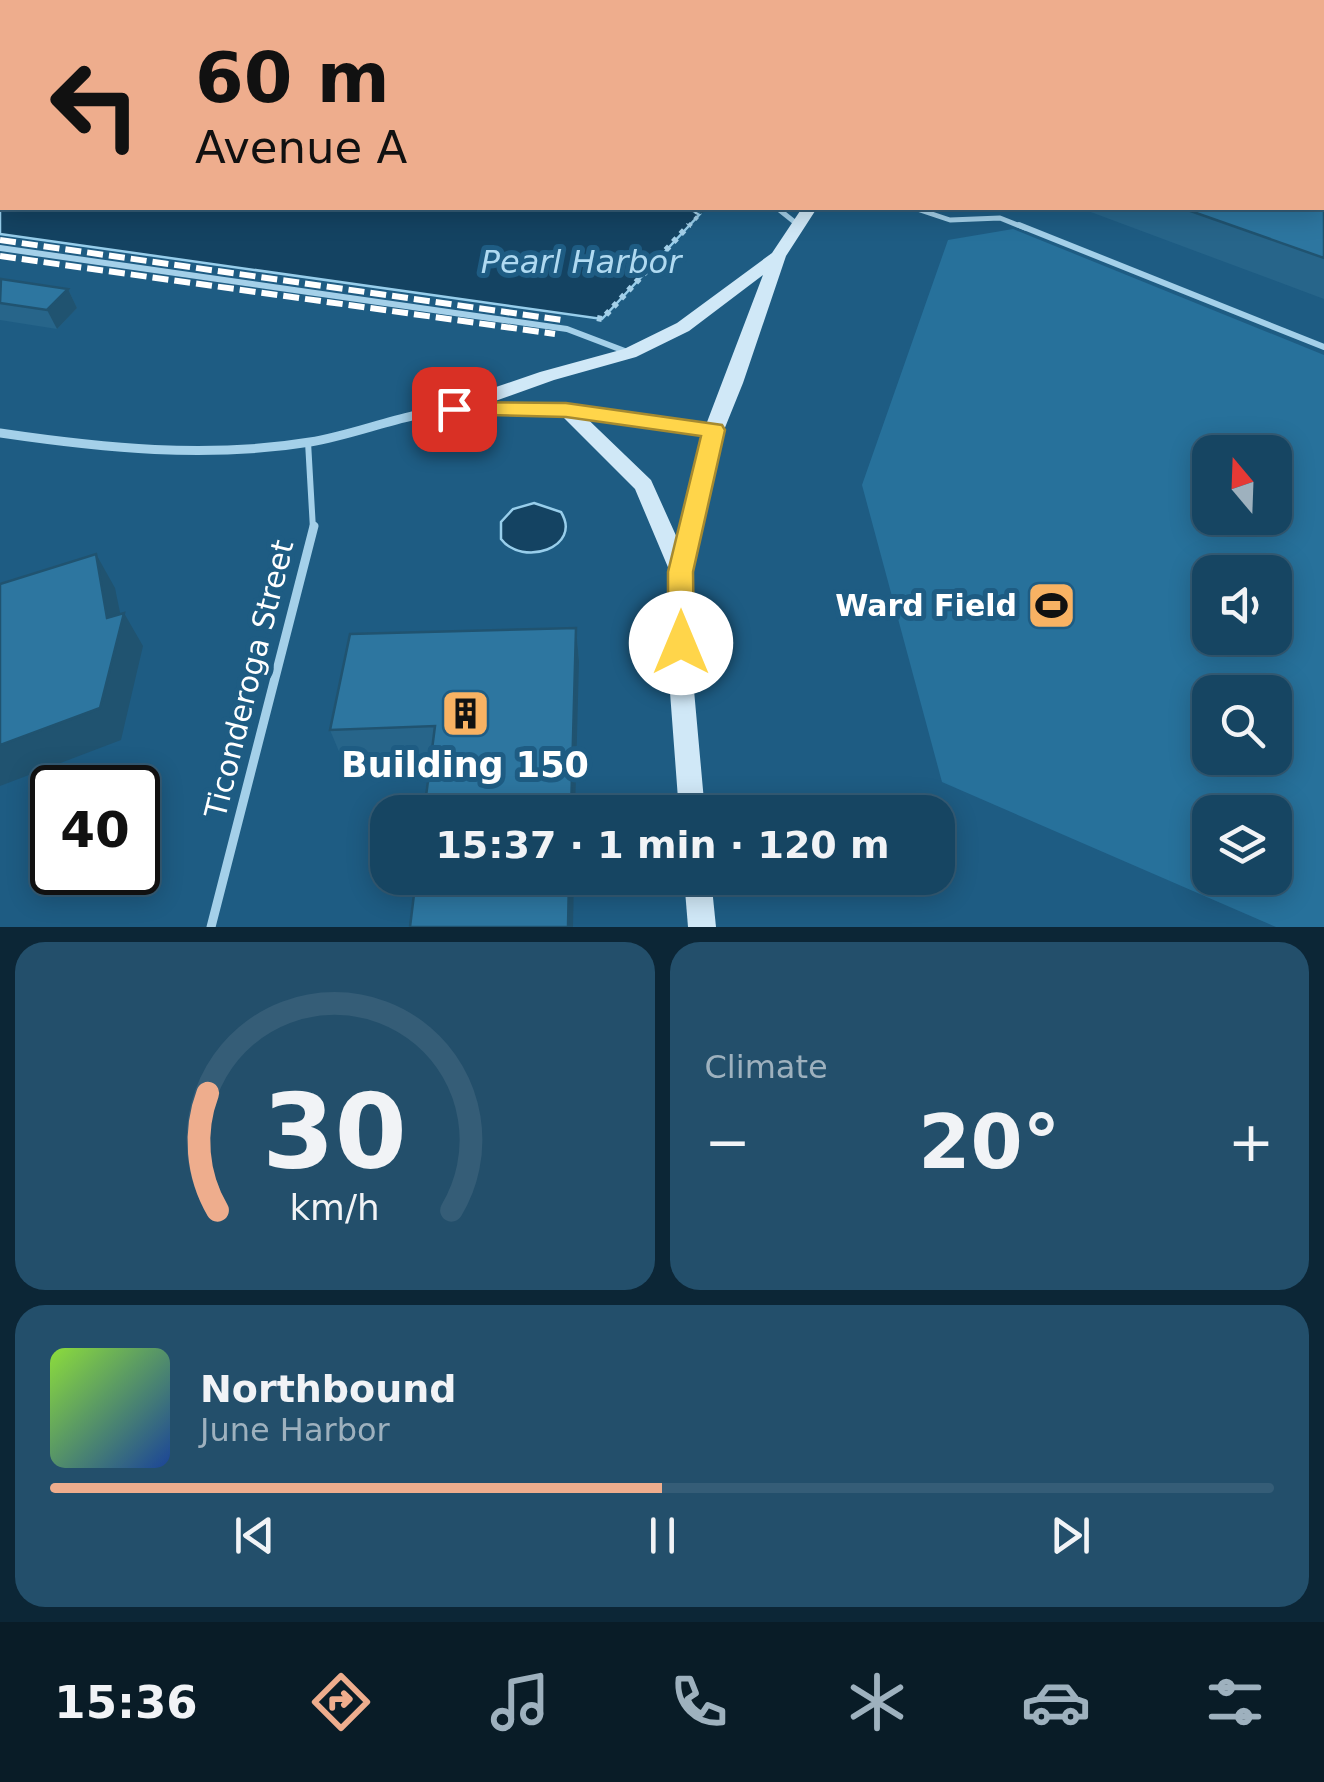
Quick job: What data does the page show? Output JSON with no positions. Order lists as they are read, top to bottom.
{
  "streets": {
    "lane": ["Ticonderoga Street"]
  },
  "water": ["Pearl Harbor"],
  "places": {
    "sports": ["Ward Field"],
    "building": ["Building 150"]
  },
  "north": "top",
  "page": {
    "turn": ["60 m", "Avenue A"],
    "limit": "40",
    "trip": "15:37 · 1 min · 120 m",
    "tile": "Climate",
    "heat": ["−", "20°", "+"],
    "song": ["Northbound", "June Harbor"],
    "tabs": "15:36",
    "gauge": ["30", "km/h"]
  }
}
